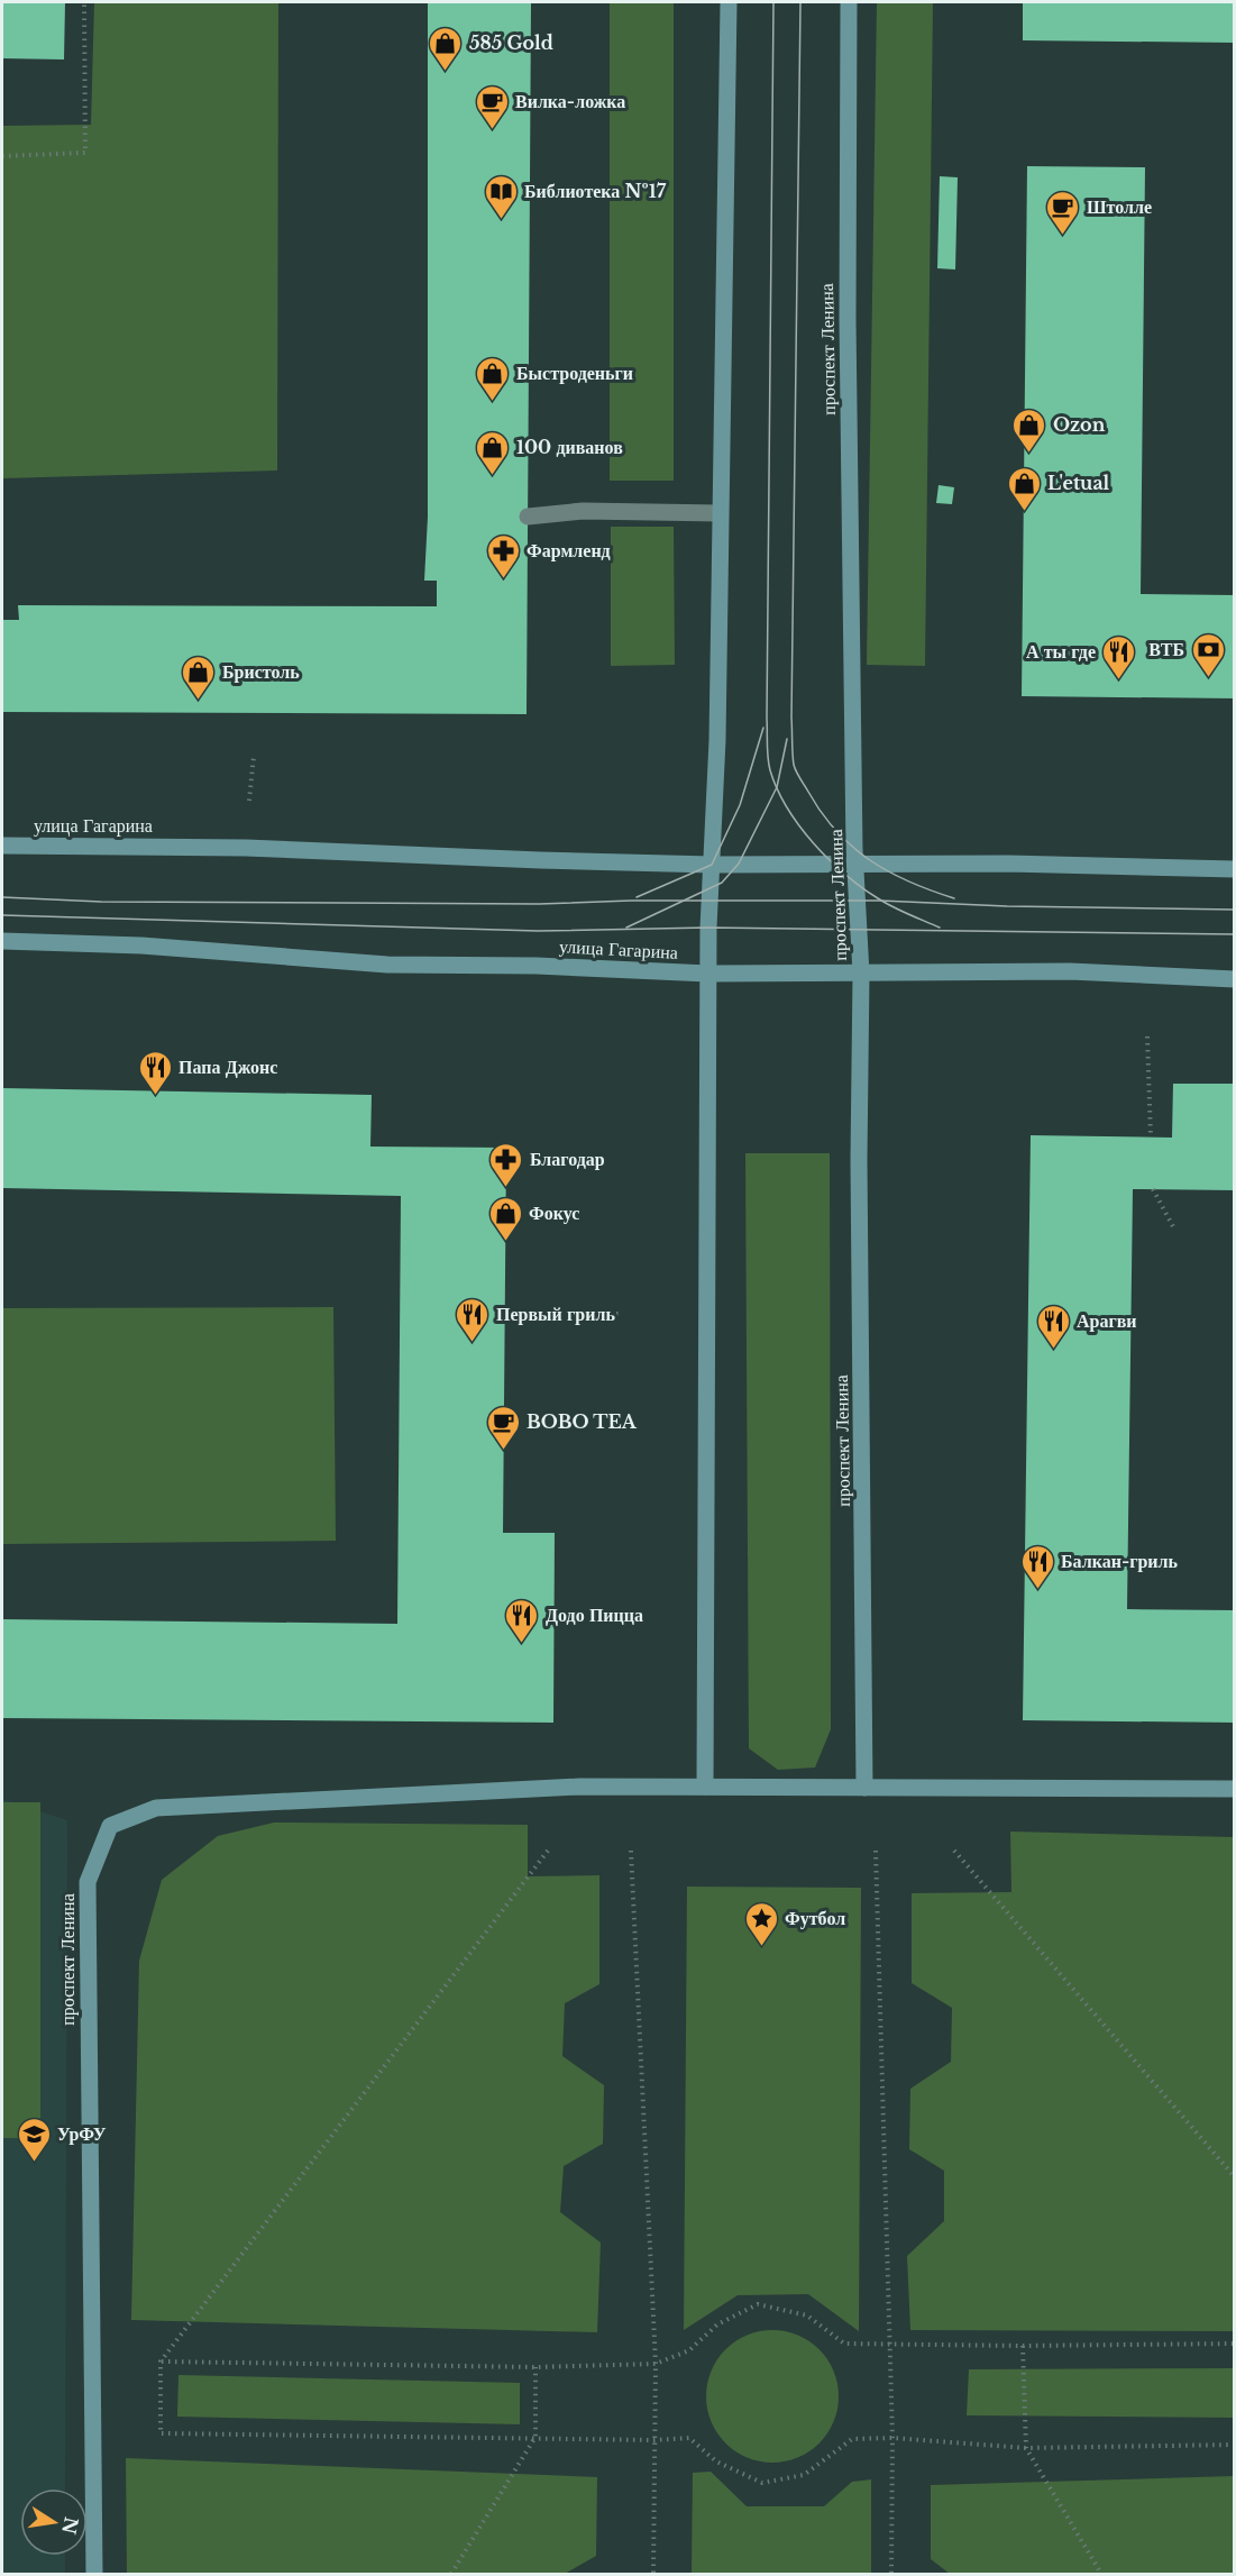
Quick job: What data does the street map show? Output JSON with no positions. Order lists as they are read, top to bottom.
{
  "streets": {
    "main road": ["проспект Ленина", "улица Гагарина"]
  },
  "crossings": [
    ["проспект Ленина", "улица Гагарина"]
  ],
  "places": {
    "shop": [
      "585 Gold",
      "Быстроденьги",
      "Ozon",
      "100 диванов",
      "L'etual",
      "Бристоль",
      "Фокус"
    ],
    "cafe": ["Вилка-ложка", "Штолле", "BOBO TEA"],
    "library": ["Библиотека №17"],
    "pharmacy": ["Фармленд", "Благодар"],
    "bank": ["ВТБ"],
    "restaurant": [
      "А ты где",
      "Папа Джонс",
      "Первый гриль",
      "Арагви",
      "Балкан-гриль",
      "Додо Пицца"
    ],
    "place": ["Футбол"],
    "school or university": ["УрФУ"]
  },
  "north": "right"
}
